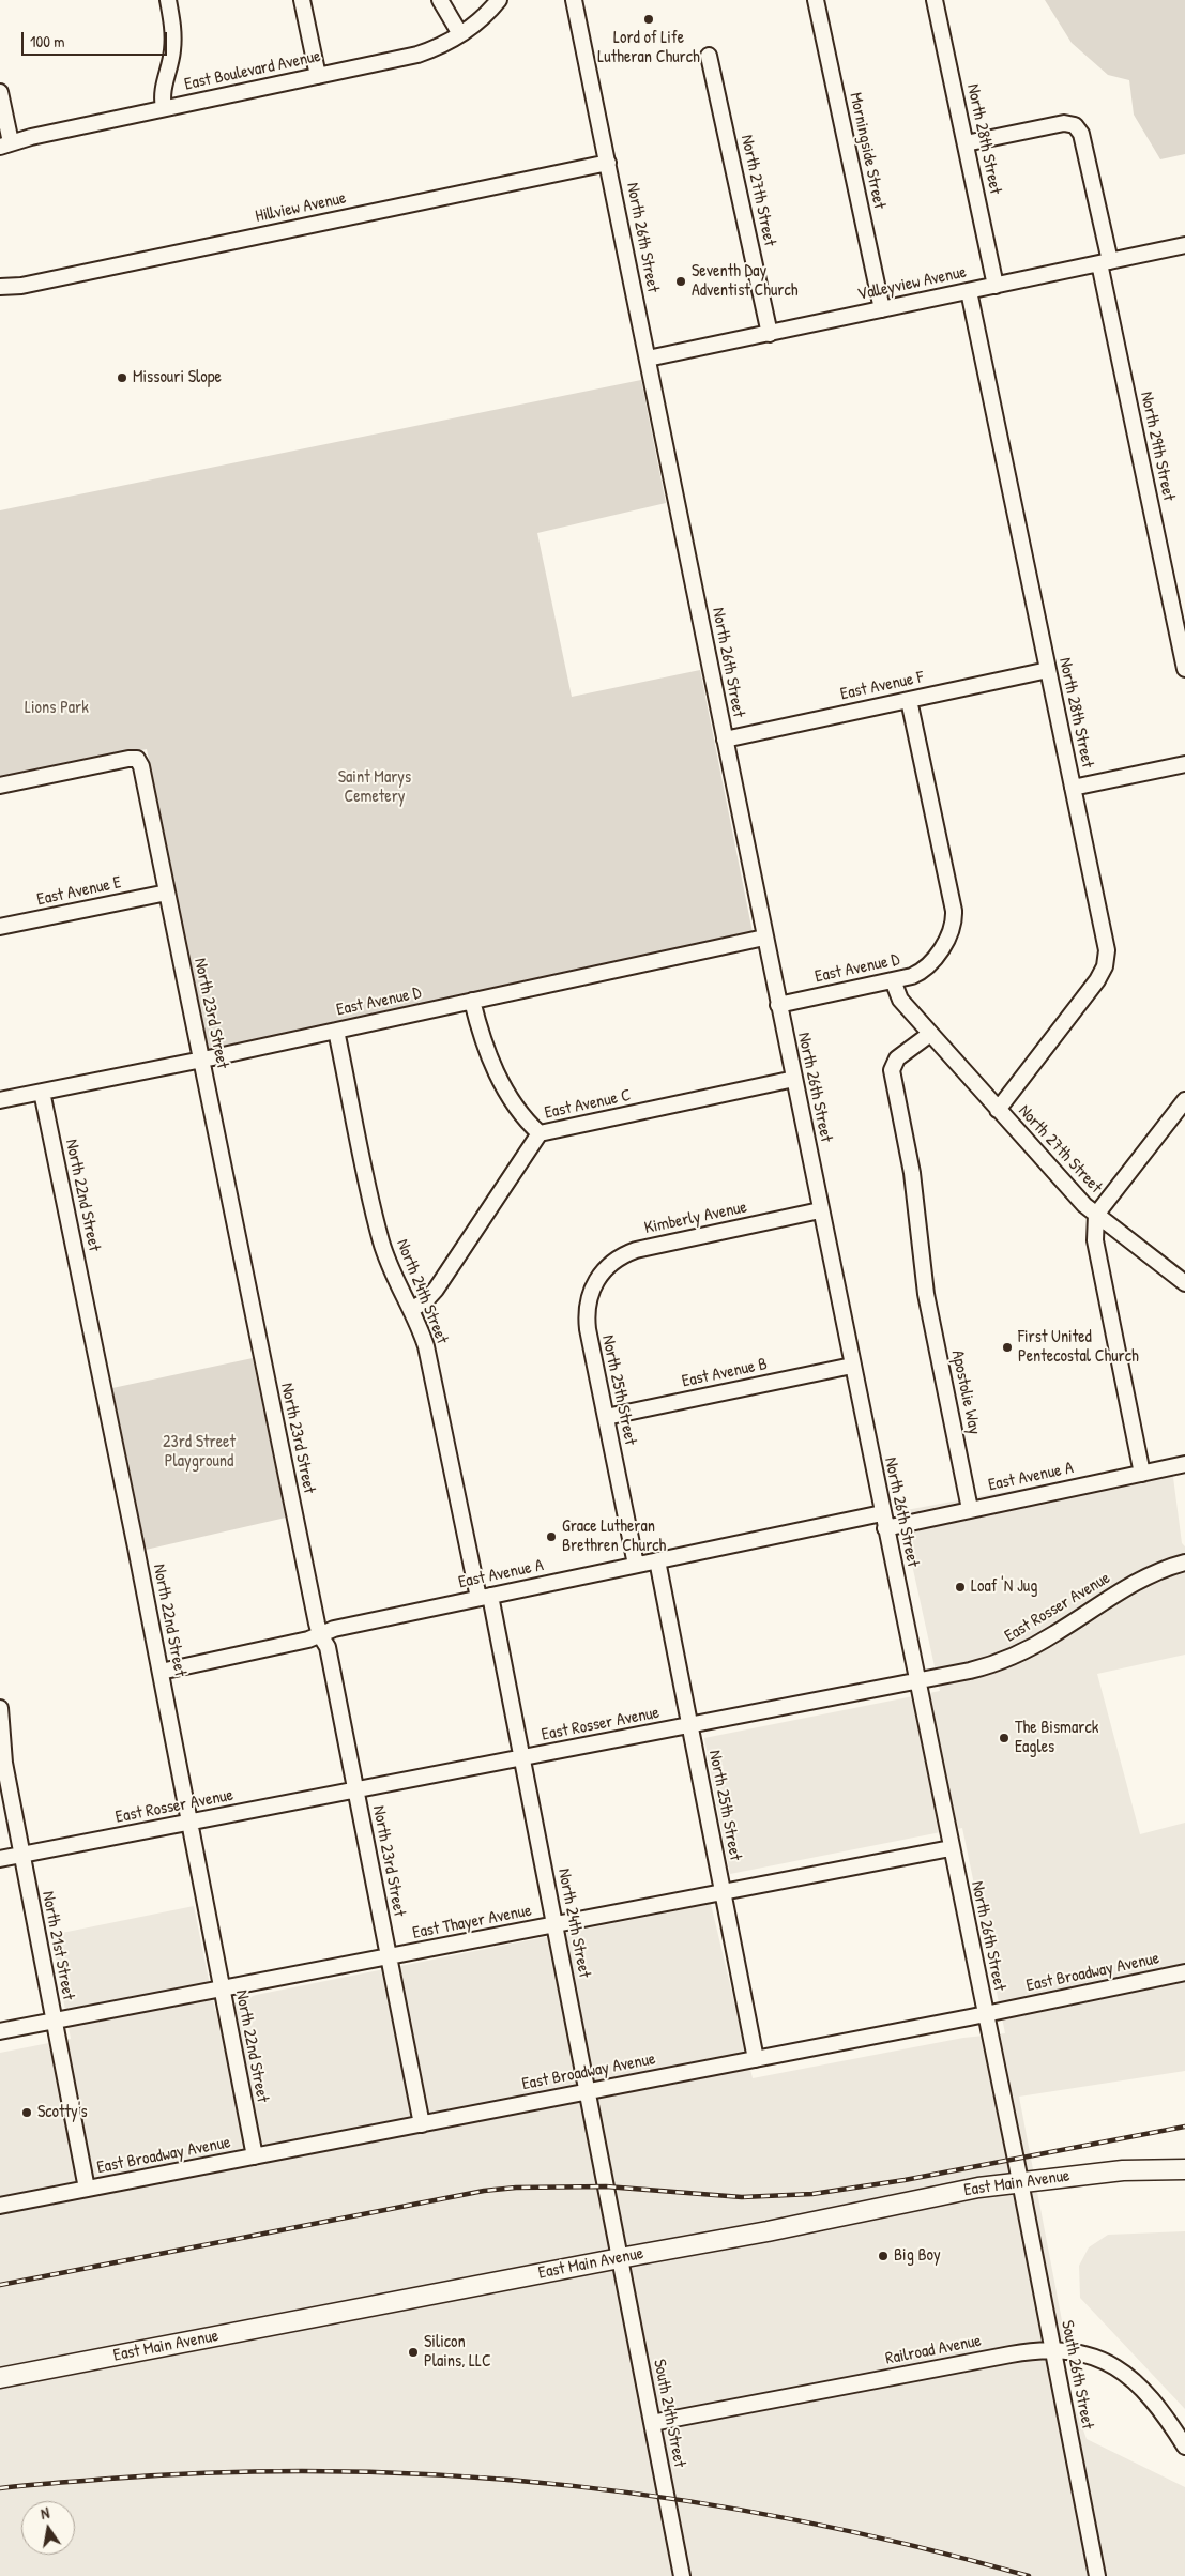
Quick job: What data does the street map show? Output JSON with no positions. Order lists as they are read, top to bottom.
{
  "streets": {
    "main road": ["East Main Avenue"],
    "street": [
      "East Boulevard Avenue",
      "North 28th Street",
      "Morningside Street",
      "North 27th Street",
      "Hillview Avenue",
      "North 26th Street",
      "Valleyview Avenue",
      "North 29th Street",
      "East Avenue F",
      "East Avenue E",
      "East Avenue D",
      "North 23rd Street",
      "East Avenue C",
      "North 22nd Street",
      "Kimberly Avenue",
      "North 24th Street",
      "East Avenue B",
      "North 25th Street",
      "Apostolie Way",
      "East Avenue A",
      "East Rosser Avenue",
      "East Thayer Avenue",
      "North 21st Street",
      "East Broadway Avenue",
      "Railroad Avenue",
      "South 26th Street",
      "South 24th Street"
    ]
  },
  "crossings": [
    ["North 28th Street", "North 27th Street"],
    ["North 28th Street", "Valleyview Avenue"],
    ["North 28th Street", "North 29th Street"],
    ["North 28th Street", "East Avenue F"],
    ["Morningside Street", "Valleyview Avenue"],
    ["North 27th Street", "Valleyview Avenue"],
    ["North 27th Street", "East Avenue D"],
    ["North 27th Street", "Apostolie Way"],
    ["North 27th Street", "East Avenue A"],
    ["Hillview Avenue", "North 26th Street"],
    ["North 26th Street", "Valleyview Avenue"],
    ["North 26th Street", "East Avenue F"],
    ["North 26th Street", "East Avenue D"],
    ["North 26th Street", "East Avenue C"],
    ["North 26th Street", "Kimberly Avenue"],
    ["North 26th Street", "East Avenue B"],
    ["North 26th Street", "East Avenue A"],
    ["North 26th Street", "East Rosser Avenue"],
    ["North 26th Street", "East Thayer Avenue"],
    ["North 26th Street", "East Broadway Avenue"],
    ["North 26th Street", "East Main Avenue"],
    ["North 26th Street", "South 26th Street"],
    ["Valleyview Avenue", "North 29th Street"],
    ["East Avenue F", "East Avenue D"],
    ["East Avenue E", "North 23rd Street"],
    ["East Avenue D", "North 23rd Street"],
    ["East Avenue D", "North 22nd Street"],
    ["East Avenue D", "North 24th Street"],
    ["North 23rd Street", "East Avenue A"],
    ["North 23rd Street", "East Rosser Avenue"],
    ["North 23rd Street", "East Thayer Avenue"],
    ["North 23rd Street", "East Broadway Avenue"],
    ["East Avenue C", "North 24th Street"],
    ["North 22nd Street", "East Avenue A"],
    ["North 22nd Street", "East Rosser Avenue"],
    ["North 22nd Street", "East Thayer Avenue"],
    ["North 22nd Street", "East Broadway Avenue"],
    ["Kimberly Avenue", "North 25th Street"],
    ["North 24th Street", "East Avenue A"],
    ["North 24th Street", "East Rosser Avenue"],
    ["North 24th Street", "East Thayer Avenue"],
    ["North 24th Street", "East Broadway Avenue"],
    ["North 24th Street", "East Main Avenue"],
    ["North 24th Street", "South 24th Street"],
    ["East Avenue B", "North 25th Street"],
    ["North 25th Street", "East Avenue A"],
    ["North 25th Street", "East Rosser Avenue"],
    ["North 25th Street", "East Thayer Avenue"],
    ["North 25th Street", "East Broadway Avenue"],
    ["Apostolie Way", "East Avenue A"],
    ["East Rosser Avenue", "North 21st Street"],
    ["East Thayer Avenue", "North 21st Street"],
    ["North 21st Street", "East Broadway Avenue"],
    ["East Main Avenue", "South 26th Street"],
    ["East Main Avenue", "South 24th Street"],
    ["Railroad Avenue", "South 26th Street"],
    ["Railroad Avenue", "South 24th Street"]
  ],
  "parks": ["Lions Park", "Saint Marys Cemetery", "23rd Street Playground"],
  "places": [
    "Lord of Life Lutheran Church",
    "Seventh Day Adventist Church",
    "Missouri Slope",
    "First United Pentecostal Church",
    "Grace Lutheran Brethren Church",
    "Loaf 'N Jug",
    "The Bismarck Eagles",
    "Scotty's",
    "Big Boy",
    "Silicon Plains, LLC"
  ],
  "scale_bar": "100 m",
  "north": "top"
}
